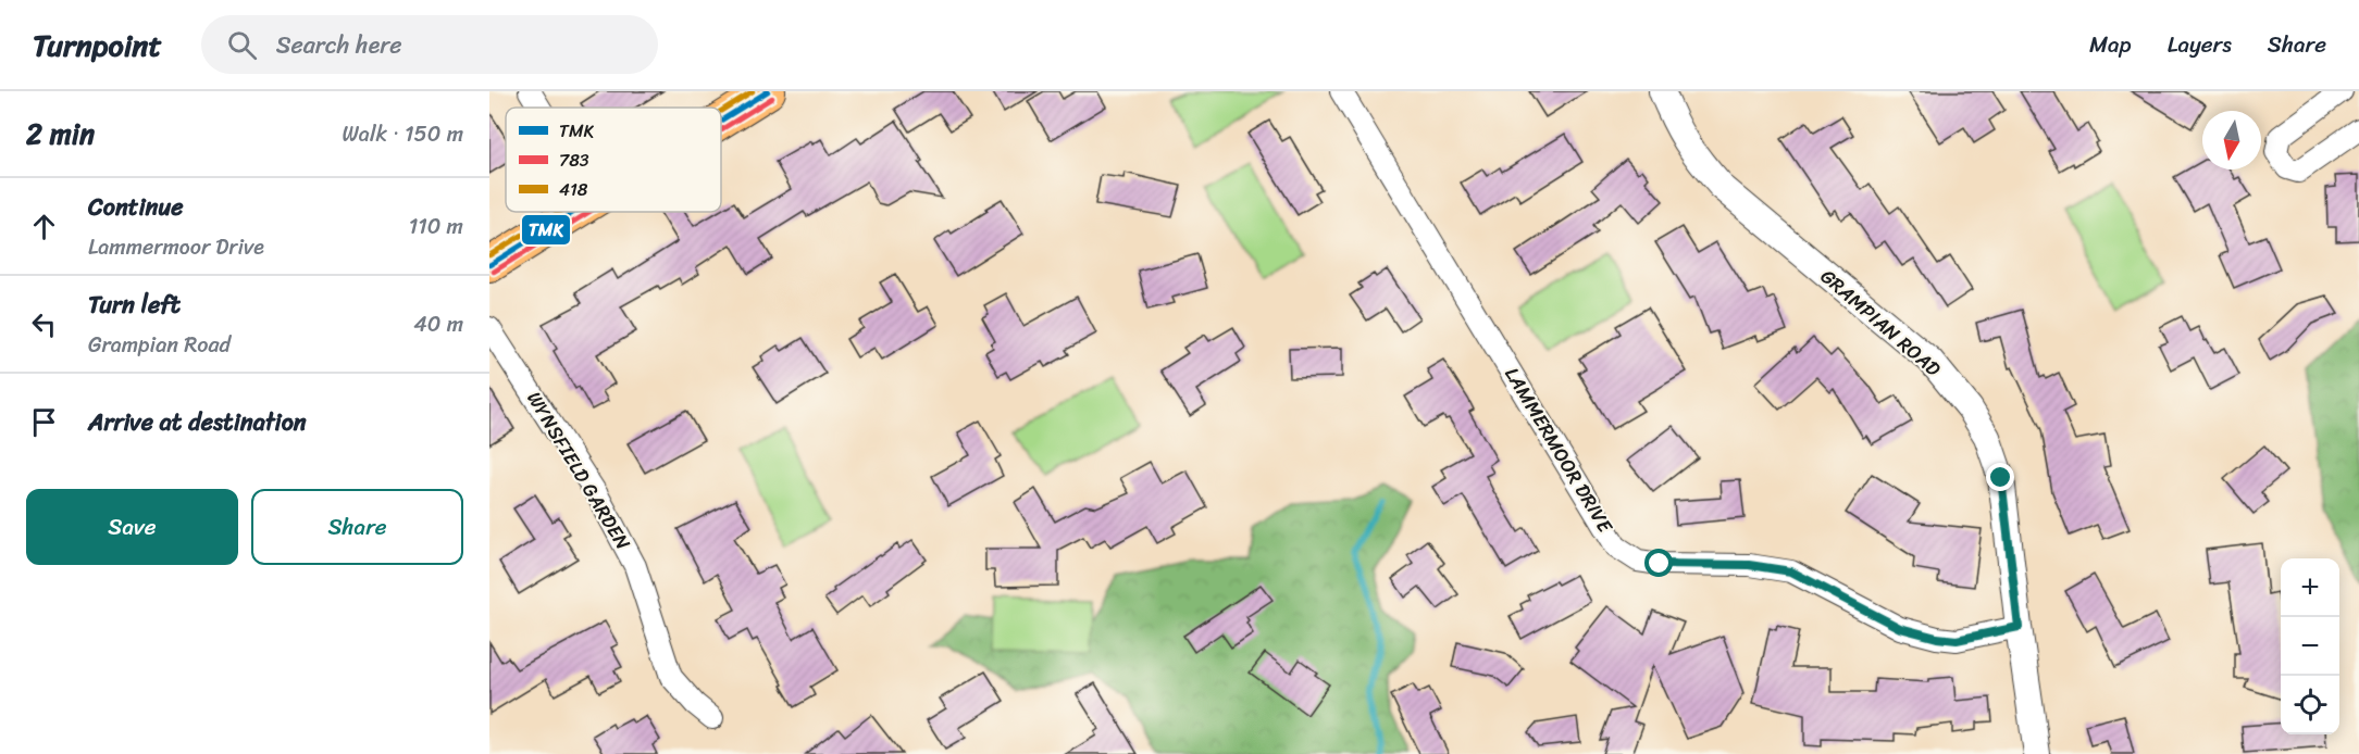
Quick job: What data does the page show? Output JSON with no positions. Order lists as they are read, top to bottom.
{
  "streets": {
    "street": ["GRAMPIAN ROAD", "LAMMERMOOR DRIVE", "WYNSFIELD GARDEN"]
  },
  "crossings": [
    ["GRAMPIAN ROAD", "LAMMERMOOR DRIVE"]
  ],
  "lines": ["transit line TMK", "transit line 418", "transit line 783"],
  "legend": ["TMK", "783", "418"],
  "north": "bottom",
  "page": {
    "header": "Turnpoint",
    "search": "Search here",
    "nav": ["Map", "Layers", "Share"],
    "heading": ["2 min", "Walk · 150 m"],
    "list": [
      ["Continue", "Lammermoor Drive", "110 m"],
      ["Turn left", "Grampian Road", "40 m"],
      "Arrive at destination"
    ],
    "buttons": ["Save", "Share"],
    "map_buttons": ["+", "−"]
  }
}
